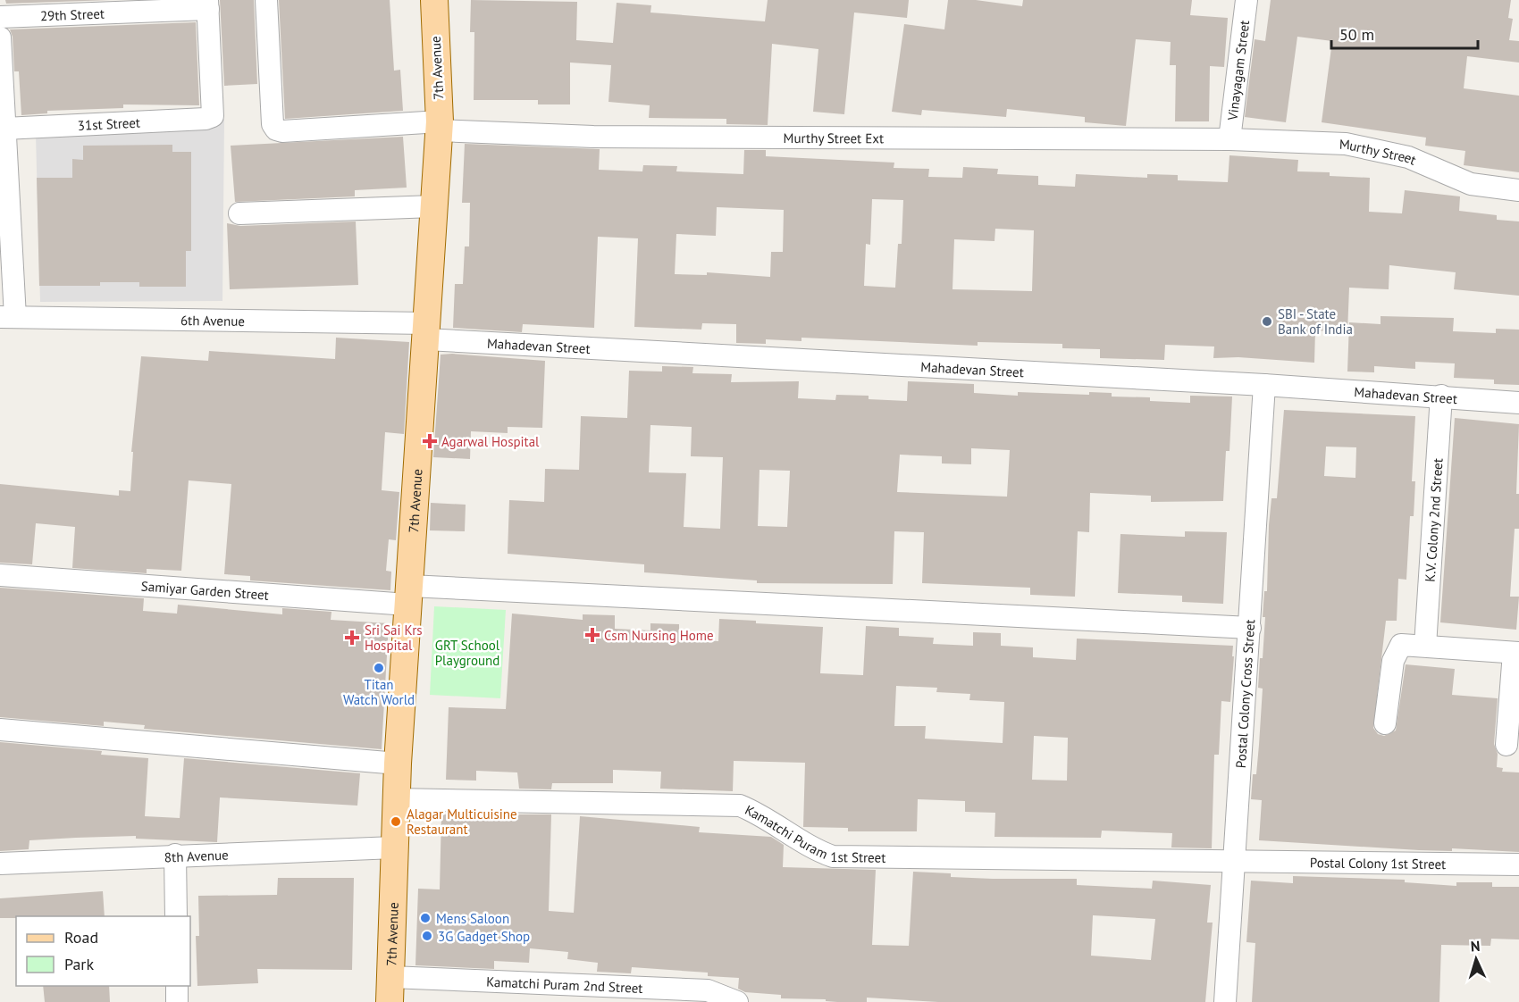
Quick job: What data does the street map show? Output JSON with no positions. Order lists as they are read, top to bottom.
{
  "streets": {
    "main road": ["7th Avenue"],
    "street": [
      "29th Street",
      "Vinayagam Street",
      "31st Street",
      "Murthy Street Ext",
      "Murthy Street",
      "6th Avenue",
      "Mahadevan Street",
      "K.V. Colony 2nd Street",
      "Samiyar Garden Street",
      "Postal Colony Cross Street",
      "Kamatchi Puram 1st Street",
      "8th Avenue",
      "Postal Colony 1st Street",
      "Kamatchi Puram 2nd Street"
    ]
  },
  "crossings": [
    ["29th Street", "31st Street"],
    ["7th Avenue", "Murthy Street Ext"],
    ["7th Avenue", "6th Avenue"],
    ["7th Avenue", "Mahadevan Street"],
    ["7th Avenue", "Samiyar Garden Street"],
    ["7th Avenue", "Kamatchi Puram 1st Street"],
    ["7th Avenue", "8th Avenue"],
    ["7th Avenue", "Kamatchi Puram 2nd Street"],
    ["Vinayagam Street", "Murthy Street Ext"],
    ["Vinayagam Street", "Murthy Street"],
    ["Murthy Street Ext", "Murthy Street"],
    ["6th Avenue", "Mahadevan Street"],
    ["Mahadevan Street", "K.V. Colony 2nd Street"],
    ["Mahadevan Street", "Postal Colony Cross Street"],
    ["Samiyar Garden Street", "Postal Colony Cross Street"],
    ["Postal Colony Cross Street", "Kamatchi Puram 1st Street"],
    ["Postal Colony Cross Street", "Postal Colony 1st Street"],
    ["Kamatchi Puram 1st Street", "Postal Colony 1st Street"]
  ],
  "parks": ["GRT School Playground"],
  "places": {
    "other": [
      "SBI - State Bank of India",
      "Titan Watch World",
      "Alagar Multicuisine Restaurant",
      "Mens Saloon",
      "3G Gadget Shop"
    ],
    "health": ["Agarwal Hospital", "Csm Nursing Home", "Sri Sai Krs Hospital"]
  },
  "legend": ["Road", "Park"],
  "scale_bar": "50 m",
  "north": "top"
}
